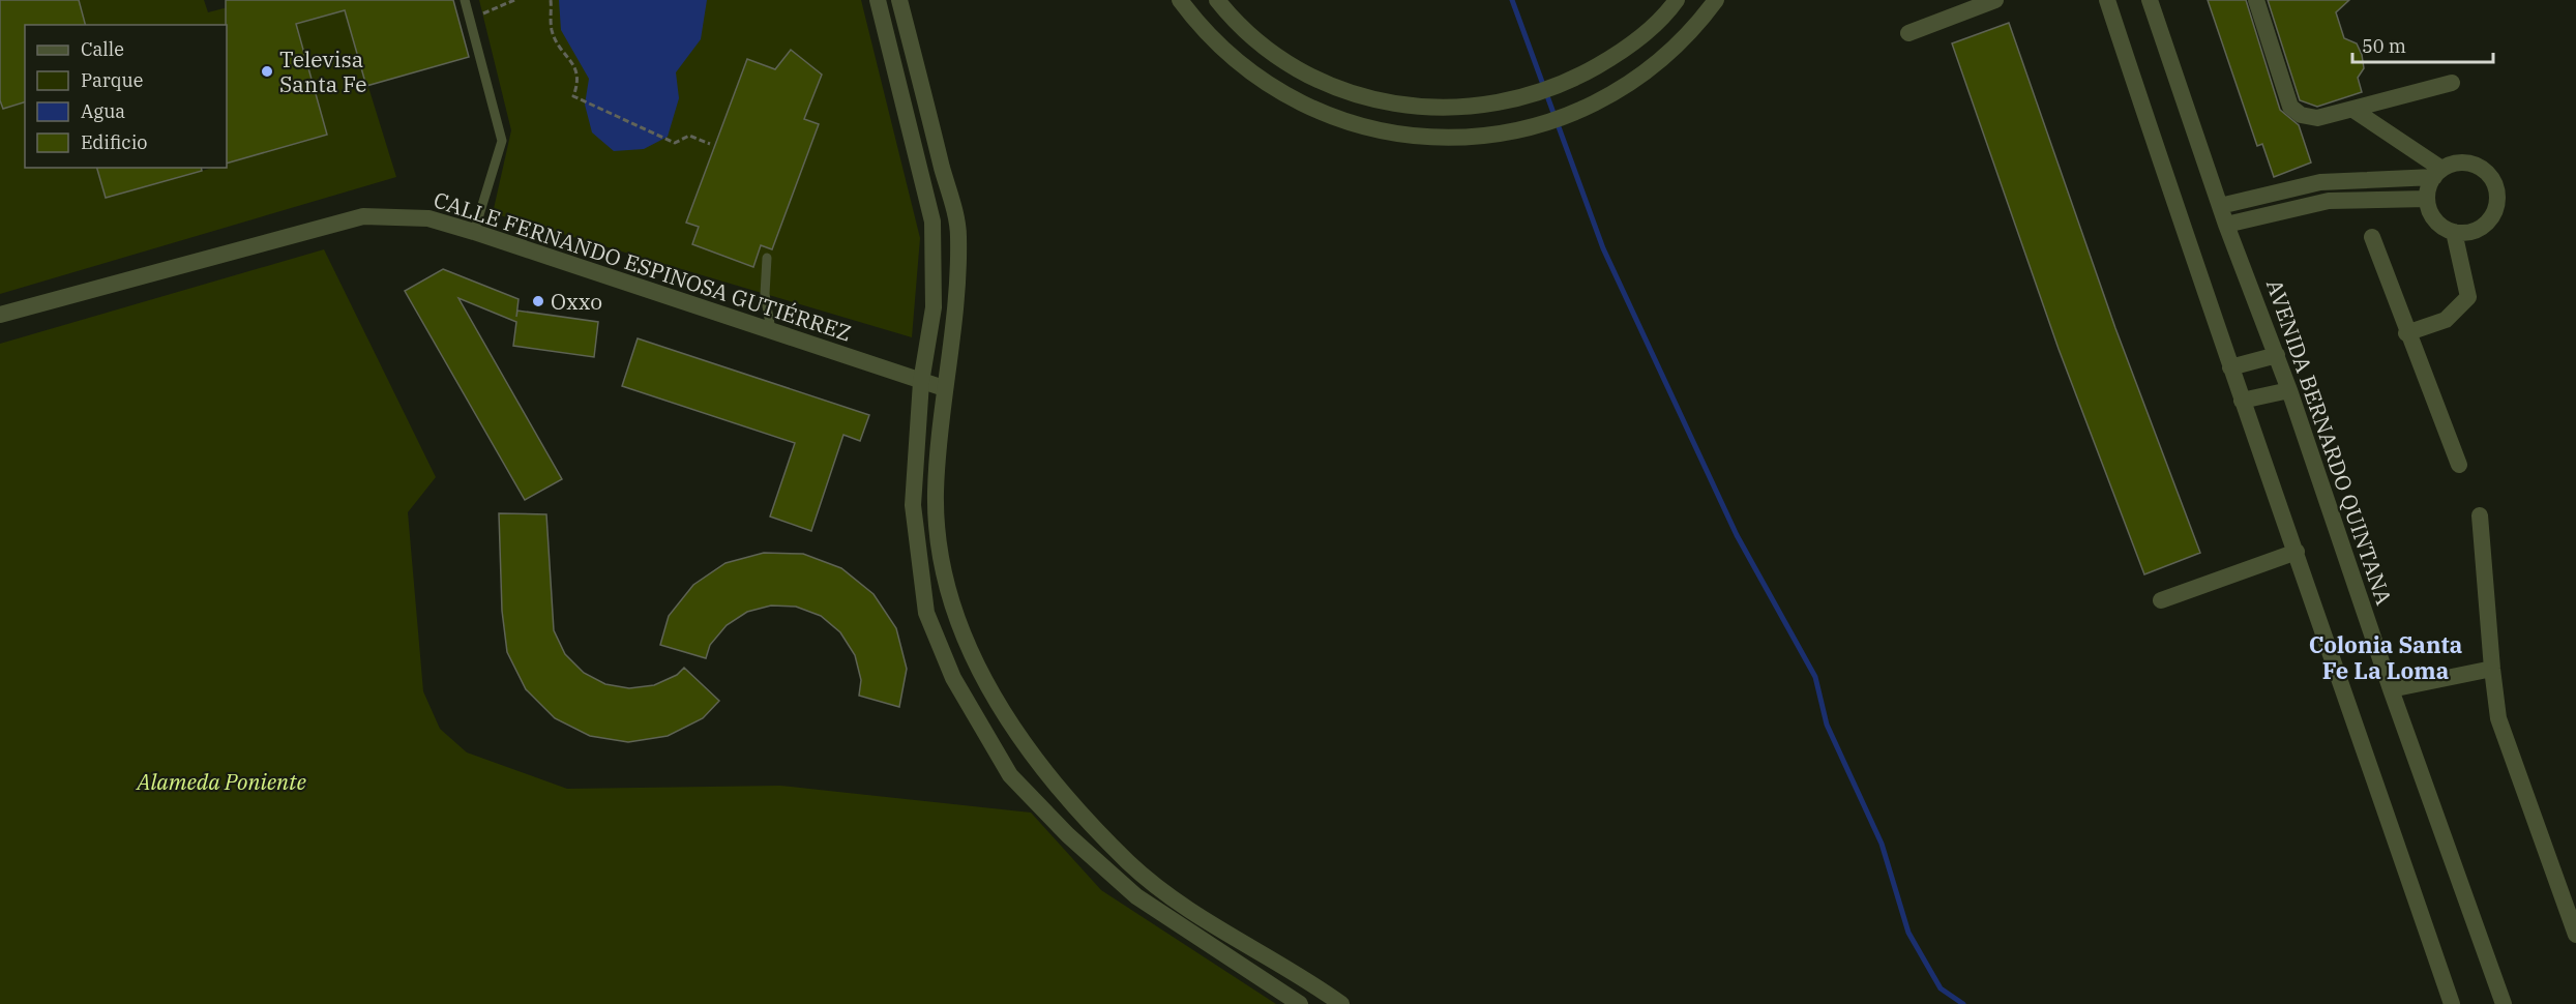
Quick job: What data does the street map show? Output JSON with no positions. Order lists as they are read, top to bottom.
{
  "streets": {
    "street": ["CALLE FERNANDO ESPINOSA GUTIÉRREZ", "AVENIDA BERNARDO QUINTANA"]
  },
  "districts": ["Colonia Santa Fe La Loma"],
  "parks": ["Alameda Poniente"],
  "places": ["Televisa Santa Fe", "Oxxo"],
  "legend": [
    "Calle",
    "Parque",
    "Agua",
    "Edificio"
  ],
  "scale_bar": "50 m"
}
